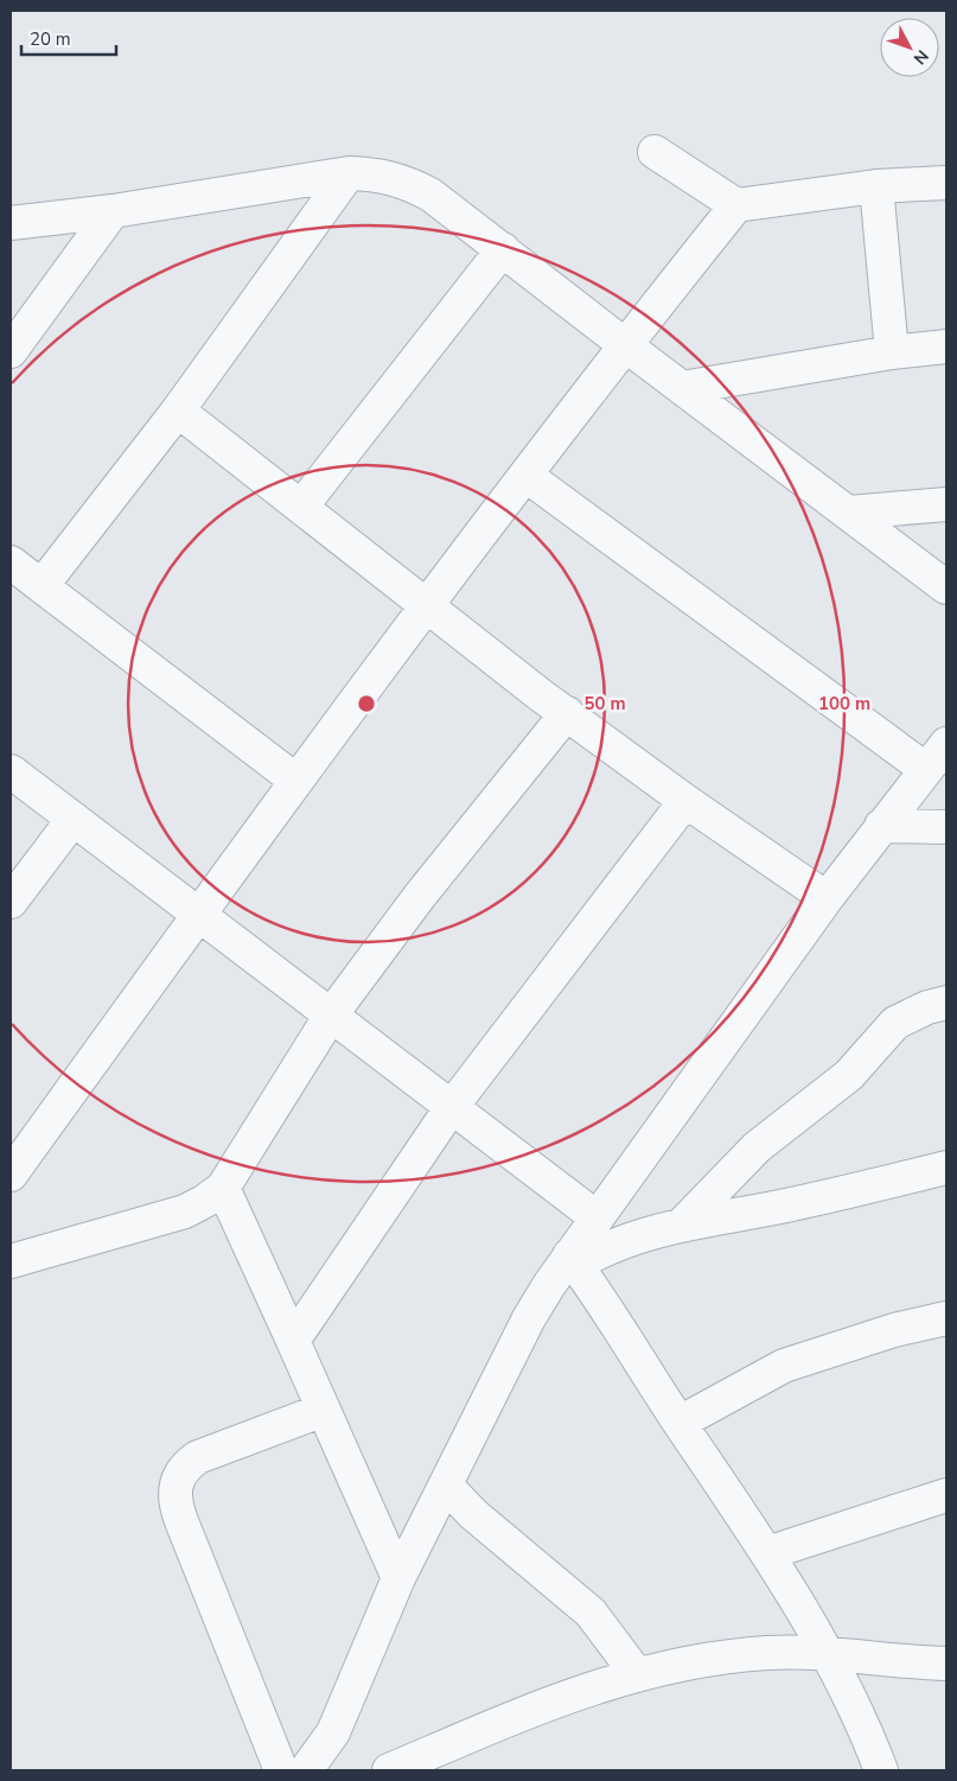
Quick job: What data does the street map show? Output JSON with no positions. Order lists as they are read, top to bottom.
{
  "scale_bar": "20 m",
  "north": "bottom right",
  "rings": ["50 m", "100 m"]
}
